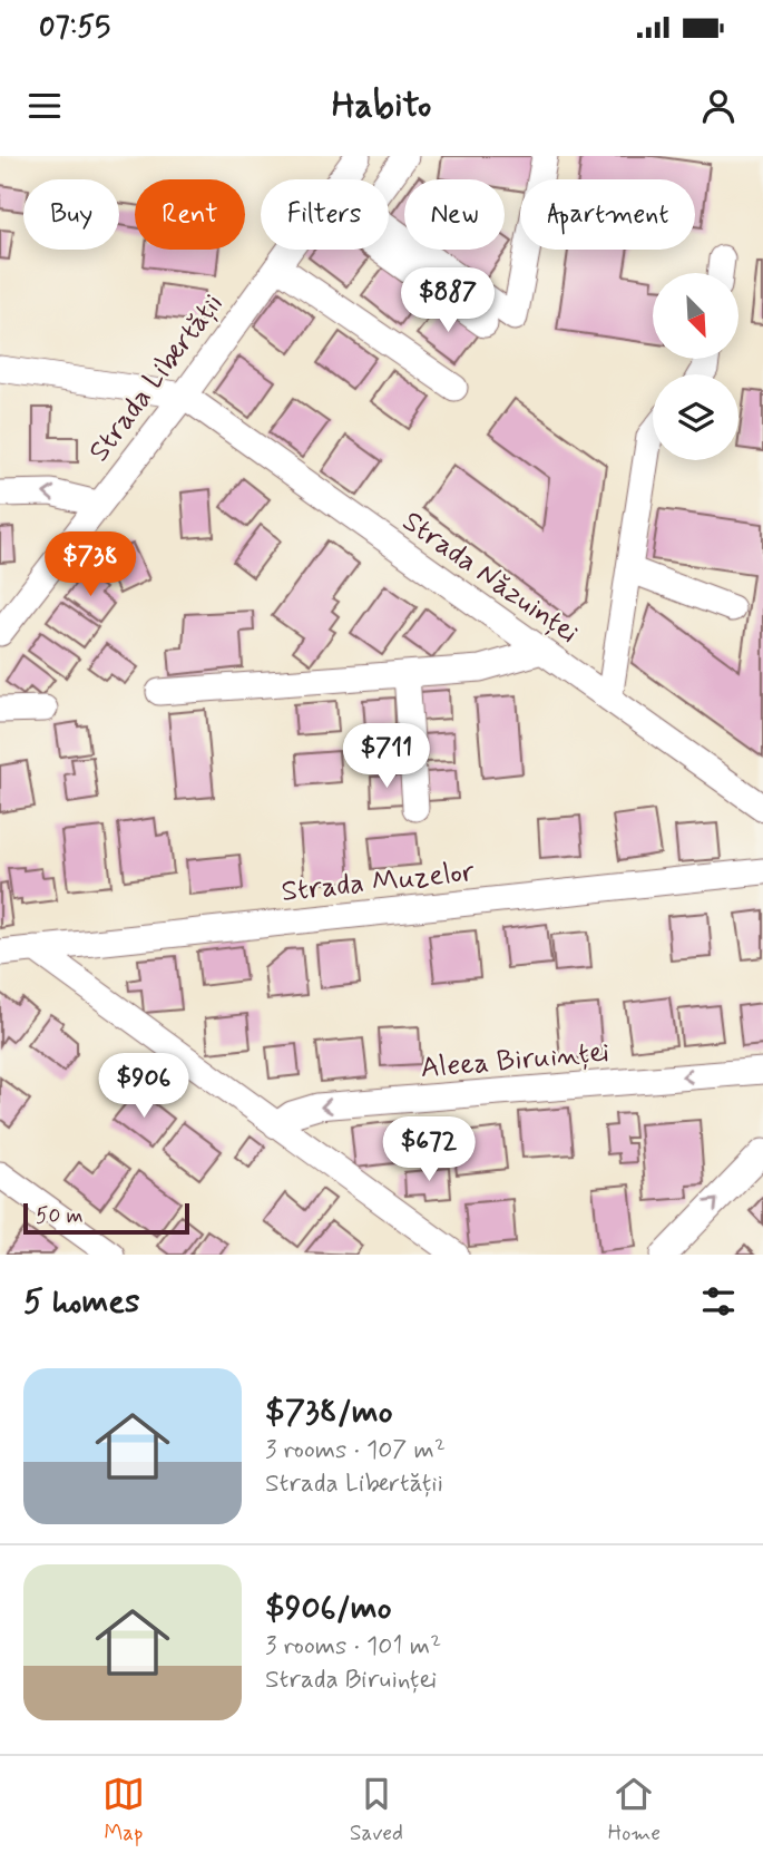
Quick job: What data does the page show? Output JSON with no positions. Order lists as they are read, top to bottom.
{
  "streets": {
    "street": [
      "Strada Libertății",
      "Strada Năzuinței",
      "Strada Muzelor",
      "Aleea Biruinței"
    ]
  },
  "crossings": [
    ["Strada Libertății", "Strada Năzuinței"]
  ],
  "one_way": ["Aleea Biruinței"],
  "scale_bar": "50 m",
  "north": "bottom right",
  "page": {
    "status": "07:55",
    "header": "Habito",
    "chip": [
      "Buy",
      "Rent",
      "Filters",
      "New",
      "Apartment"
    ],
    "price": [
      "$887",
      "$738",
      "$711",
      "$906",
      "$672"
    ],
    "scale": "50 m",
    "heading": "5 homes",
    "list": [
      {
        "name": "$738/mo",
        "note": "3 rooms · 107 m² · Strada Libertății"
      },
      {
        "name": "$906/mo",
        "note": "3 rooms · 101 m² · Strada Biruinței"
      }
    ],
    "tabs": ["Map", "Saved", "Home"]
  }
}
